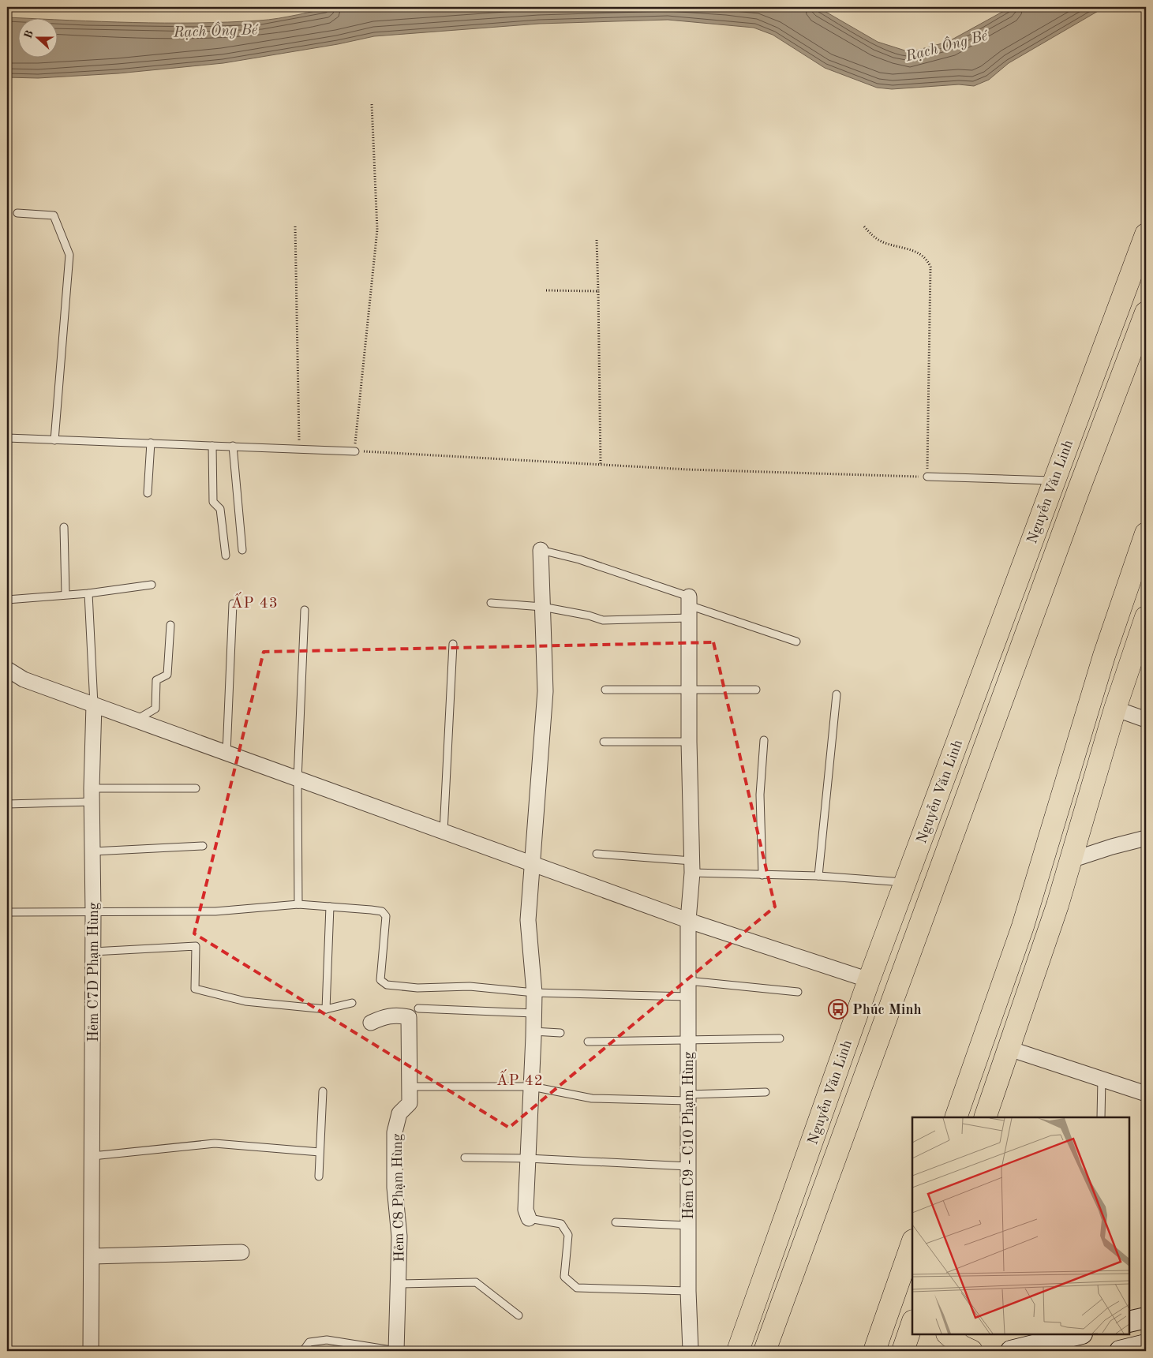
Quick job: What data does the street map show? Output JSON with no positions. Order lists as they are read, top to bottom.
{
  "streets": {
    "main road": ["Nguyễn Văn Linh"],
    "street": ["Hẻm C7D Phạm Hùng", "Hẻm C9 - C10 Phạm Hùng", "Hẻm C8 Phạm Hùng"]
  },
  "districts": ["ẤP 43", "ẤP 42"],
  "water": ["Rạch Ông Bé"],
  "places": {
    "bus stop": ["Phúc Minh"]
  },
  "north": "left"
}
